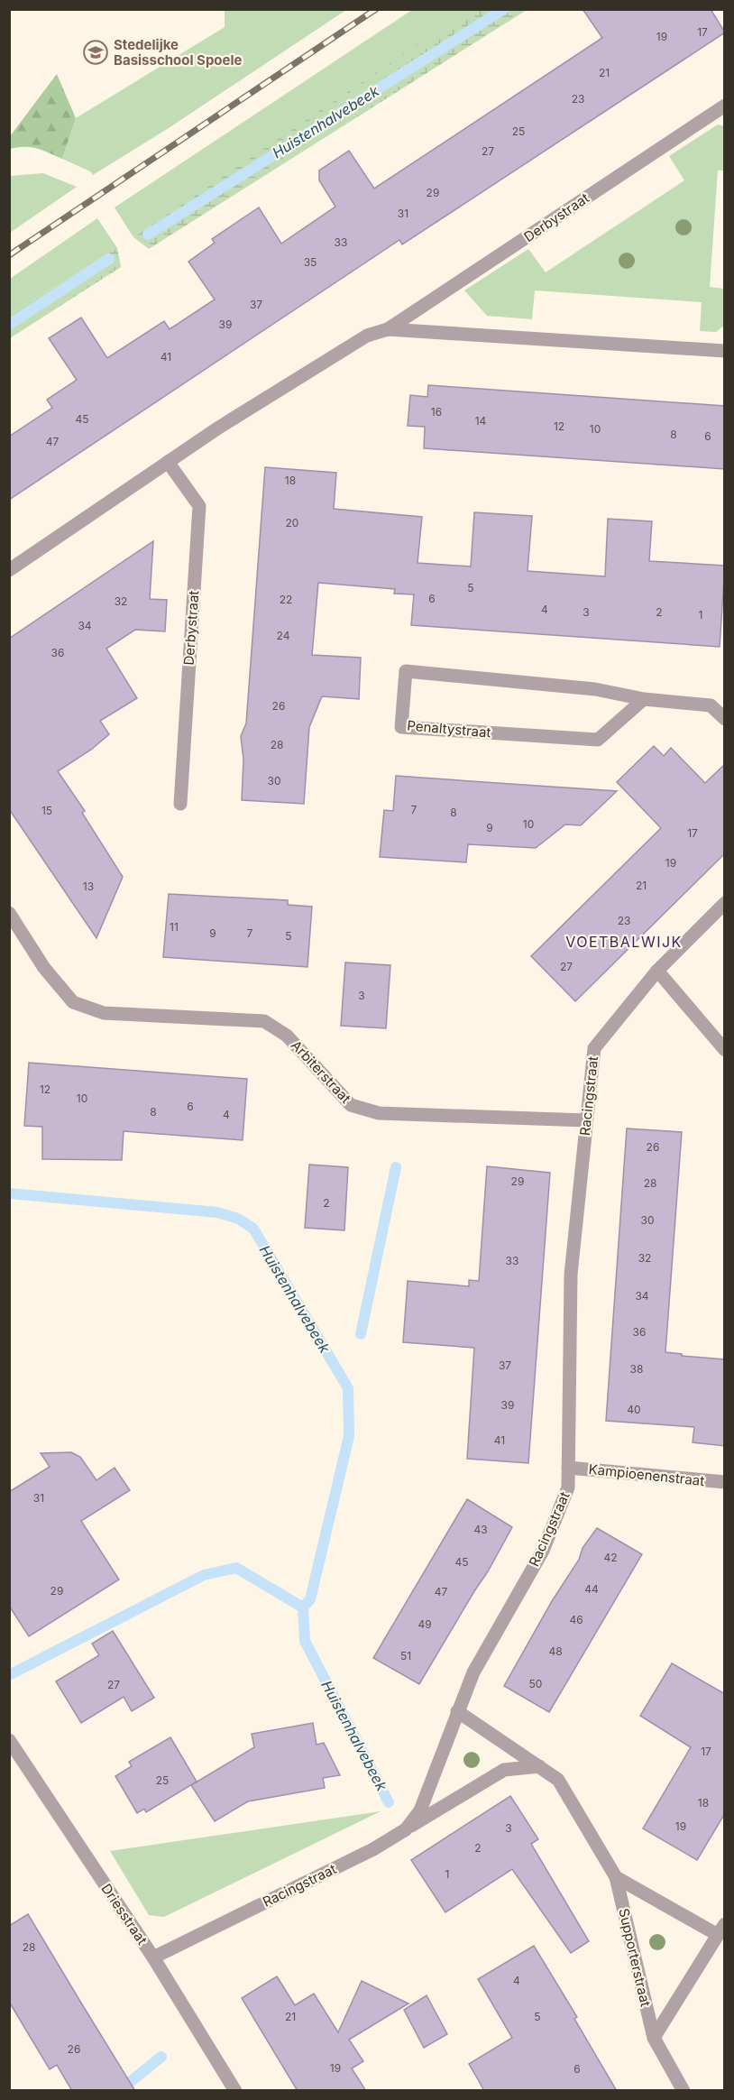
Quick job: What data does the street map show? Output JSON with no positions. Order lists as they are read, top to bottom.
{
  "streets": {
    "street": [
      "Derbystraat",
      "Penaltystraat",
      "Arbiterstraat",
      "Racingstraat",
      "Kampioenenstraat",
      "Driesstraat",
      "Supporterstraat"
    ]
  },
  "crossings": [
    ["Arbiterstraat", "Racingstraat"],
    ["Racingstraat", "Kampioenenstraat"],
    ["Racingstraat", "Driesstraat"],
    ["Racingstraat", "Supporterstraat"]
  ],
  "districts": ["VOETBALWIJK"],
  "water": ["Huistenhalvebeek"],
  "places": {
    "school or university": ["Stedelijke Basisschool Spoele"]
  },
  "house_numbers": [
    "17",
    "19",
    "21",
    "23",
    "25",
    "27",
    "29",
    "31",
    "33",
    "35",
    "37",
    "39",
    "41",
    "16",
    "45",
    "14",
    "12",
    "10",
    "8",
    "6",
    "47",
    "18",
    "20",
    "5",
    "6",
    "22",
    "32",
    "4",
    "3",
    "2",
    "1",
    "34",
    "24",
    "36",
    "26",
    "28",
    "30",
    "7",
    "15",
    "8",
    "10",
    "9",
    "17",
    "19",
    "21",
    "13",
    "23",
    "11",
    "9",
    "7",
    "5",
    "27",
    "3",
    "12",
    "10",
    "6",
    "8",
    "4",
    "26",
    "29",
    "28",
    "2",
    "30",
    "32",
    "33",
    "34",
    "36",
    "37",
    "38",
    "39",
    "40",
    "41",
    "31",
    "43",
    "42",
    "45",
    "44",
    "29",
    "47",
    "46",
    "49",
    "48",
    "51",
    "50",
    "27",
    "17",
    "25",
    "18",
    "19",
    "3",
    "2",
    "1",
    "28",
    "4",
    "21",
    "5",
    "26",
    "19",
    "6"
  ]
}
